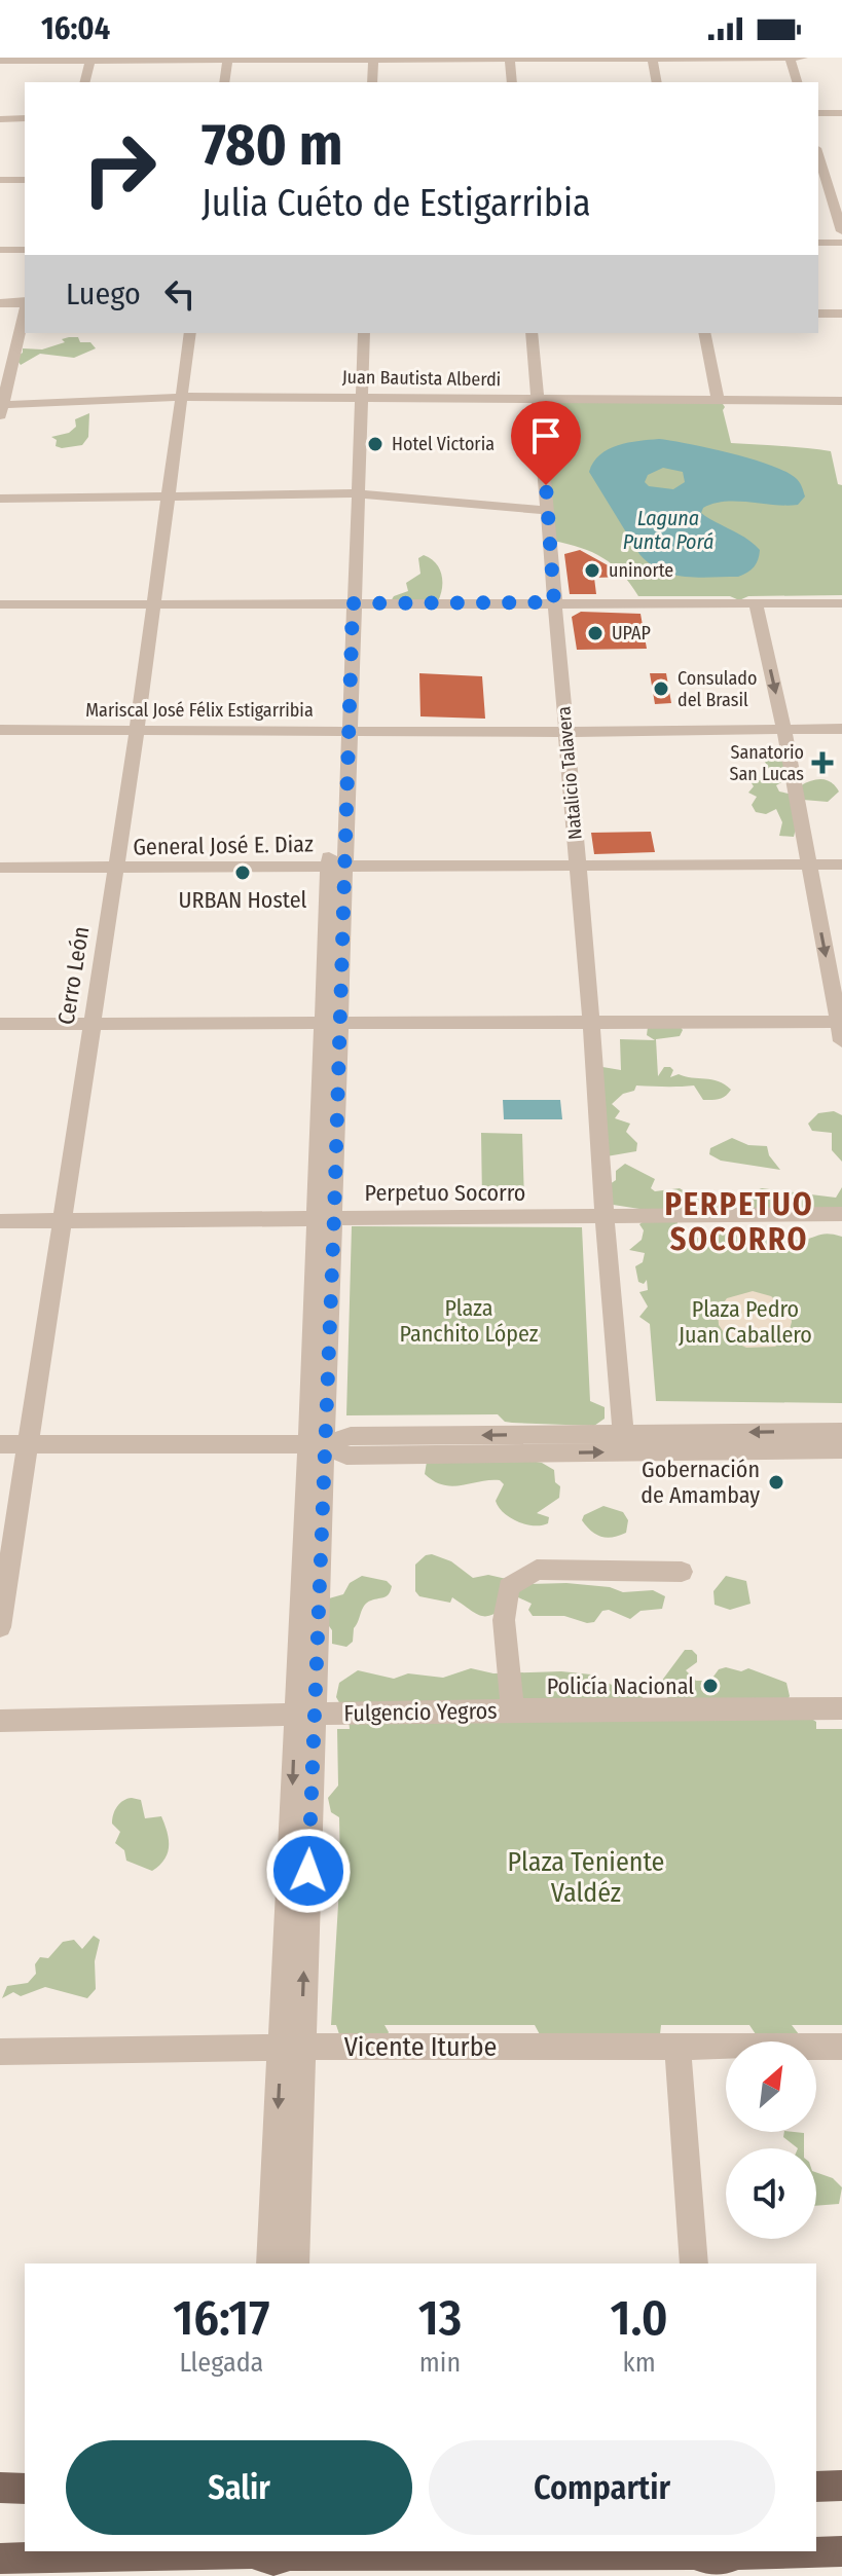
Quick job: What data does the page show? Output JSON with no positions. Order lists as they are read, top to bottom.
{
  "streets": {
    "street": [
      "Juan Bautista Alberdi",
      "Mariscal José Félix Estigarribia",
      "Natalicio Talavera",
      "General José E. Diaz",
      "Cerro León",
      "Perpetuo Socorro",
      "Fulgencio Yegros",
      "Vicente Iturbe"
    ]
  },
  "crossings": [
    ["Juan Bautista Alberdi", "Natalicio Talavera"],
    ["Juan Bautista Alberdi", "Cerro León"],
    ["Mariscal José Félix Estigarribia", "Natalicio Talavera"],
    ["Mariscal José Félix Estigarribia", "Cerro León"],
    ["Natalicio Talavera", "General José E. Diaz"],
    ["Natalicio Talavera", "Perpetuo Socorro"],
    ["General José E. Diaz", "Cerro León"],
    ["Cerro León", "Perpetuo Socorro"]
  ],
  "districts": ["PERPETUO SOCORRO"],
  "water": ["Laguna Punta Porá"],
  "parks": ["Plaza Panchito López", "Plaza Pedro Juan Caballero", "Plaza Teniente Valdéz"],
  "places": {
    "other": [
      "Hotel Victoria",
      "uninorte",
      "UPAP",
      "Consulado del Brasil",
      "URBAN Hostel",
      "Gobernación de Amambay",
      "Policía Nacional"
    ],
    "health": ["Sanatorio San Lucas"]
  },
  "north": "top right",
  "page": {
    "status": "16:04",
    "turn": ["780 m", "Julia Cuéto de Estigarribia"],
    "then": "Luego",
    "eta": [
      "16:17",
      "Llegada",
      "13",
      "min",
      "1.0",
      "km"
    ],
    "buttons": ["Salir", "Compartir"]
  }
}
